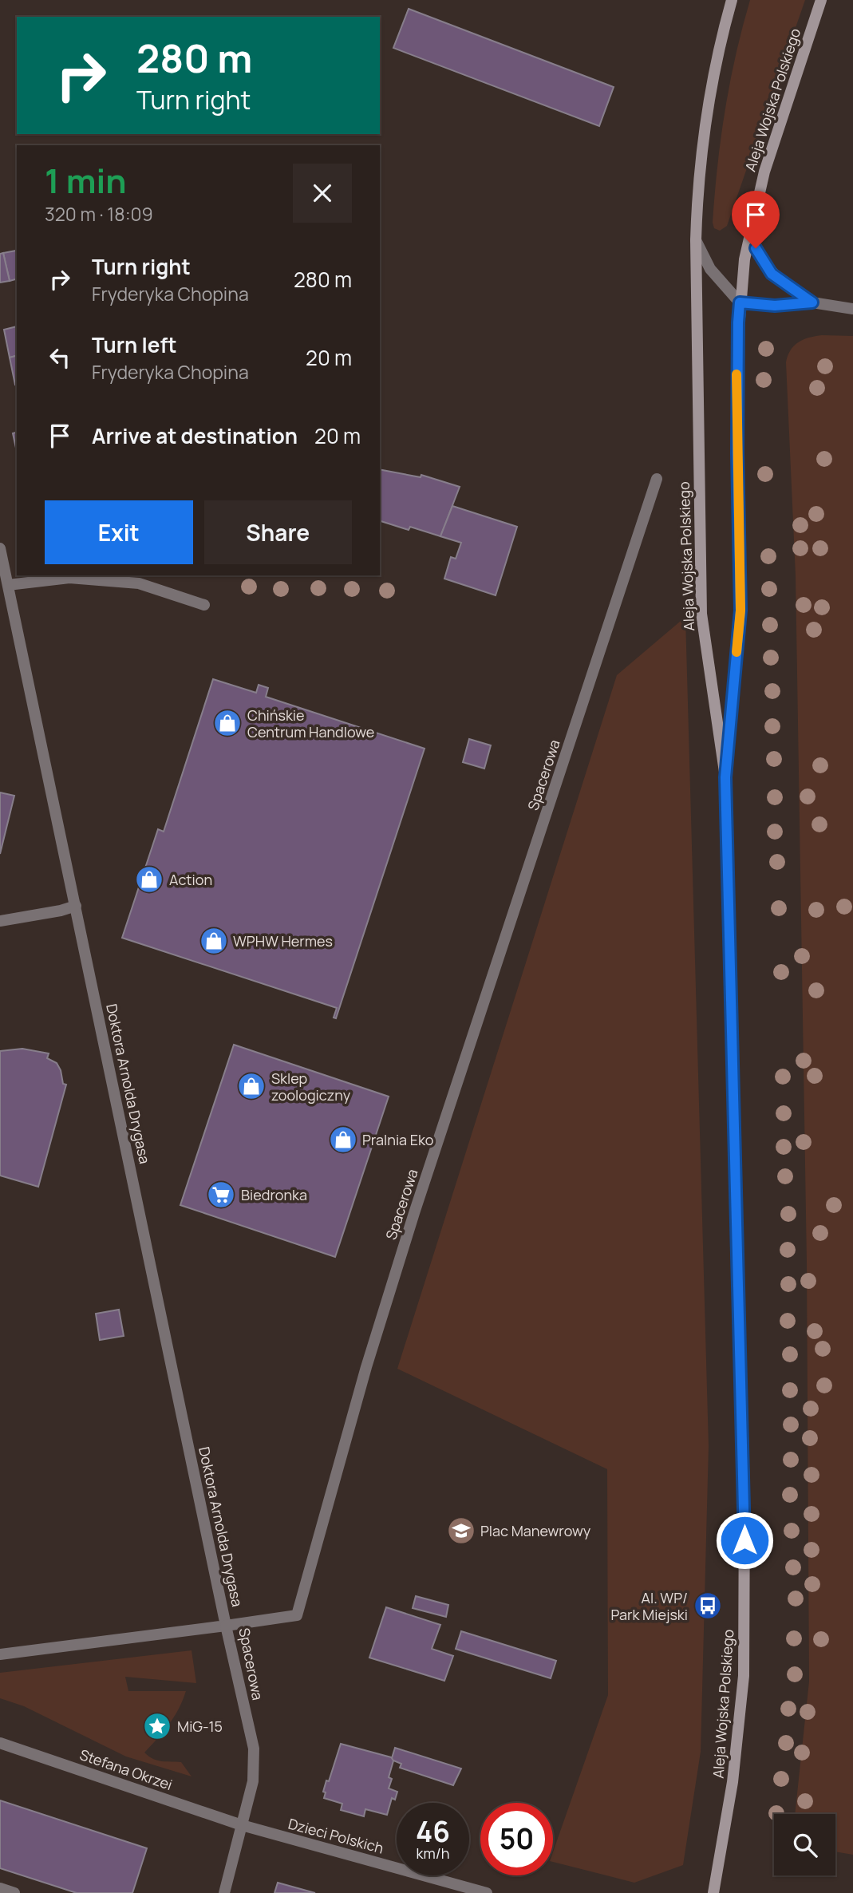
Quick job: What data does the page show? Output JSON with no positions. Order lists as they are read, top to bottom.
{
  "streets": {
    "main road": ["Aleja Wojska Polskiego"],
    "street": [
      "Spacerowa",
      "Doktora Arnolda Drygasa",
      "Stefana Okrzei",
      "Dzieci Polskich"
    ]
  },
  "crossings": [
    ["Spacerowa", "Doktora Arnolda Drygasa"],
    ["Spacerowa", "Stefana Okrzei"],
    ["Spacerowa", "Dzieci Polskich"],
    ["Stefana Okrzei", "Dzieci Polskich"]
  ],
  "places": {
    "shop": [
      "Chińskie Centrum Handlowe",
      "Action",
      "WPHW Hermes",
      "Sklep zoologiczny",
      "Pralnia Eko"
    ],
    "supermarket": ["Biedronka"],
    "school or university": ["Plac Manewrowy"],
    "bus stop": ["Al. WP/ Park Miejski"],
    "place": ["MiG-15"]
  },
  "page": {
    "turn": ["280 m", "Turn right"],
    "heading": ["1 min", "320 m · 18:09"],
    "list": [
      {
        "name": "Turn right",
        "note": "Fryderyka Chopina",
        "value": "280 m"
      },
      {
        "name": "Turn left",
        "note": "Fryderyka Chopina",
        "value": "20 m"
      },
      {
        "name": "Arrive at destination",
        "value": "20 m"
      }
    ],
    "buttons": ["Exit", "Share"],
    "speed": "46 km/h",
    "limit": "50"
  }
}
